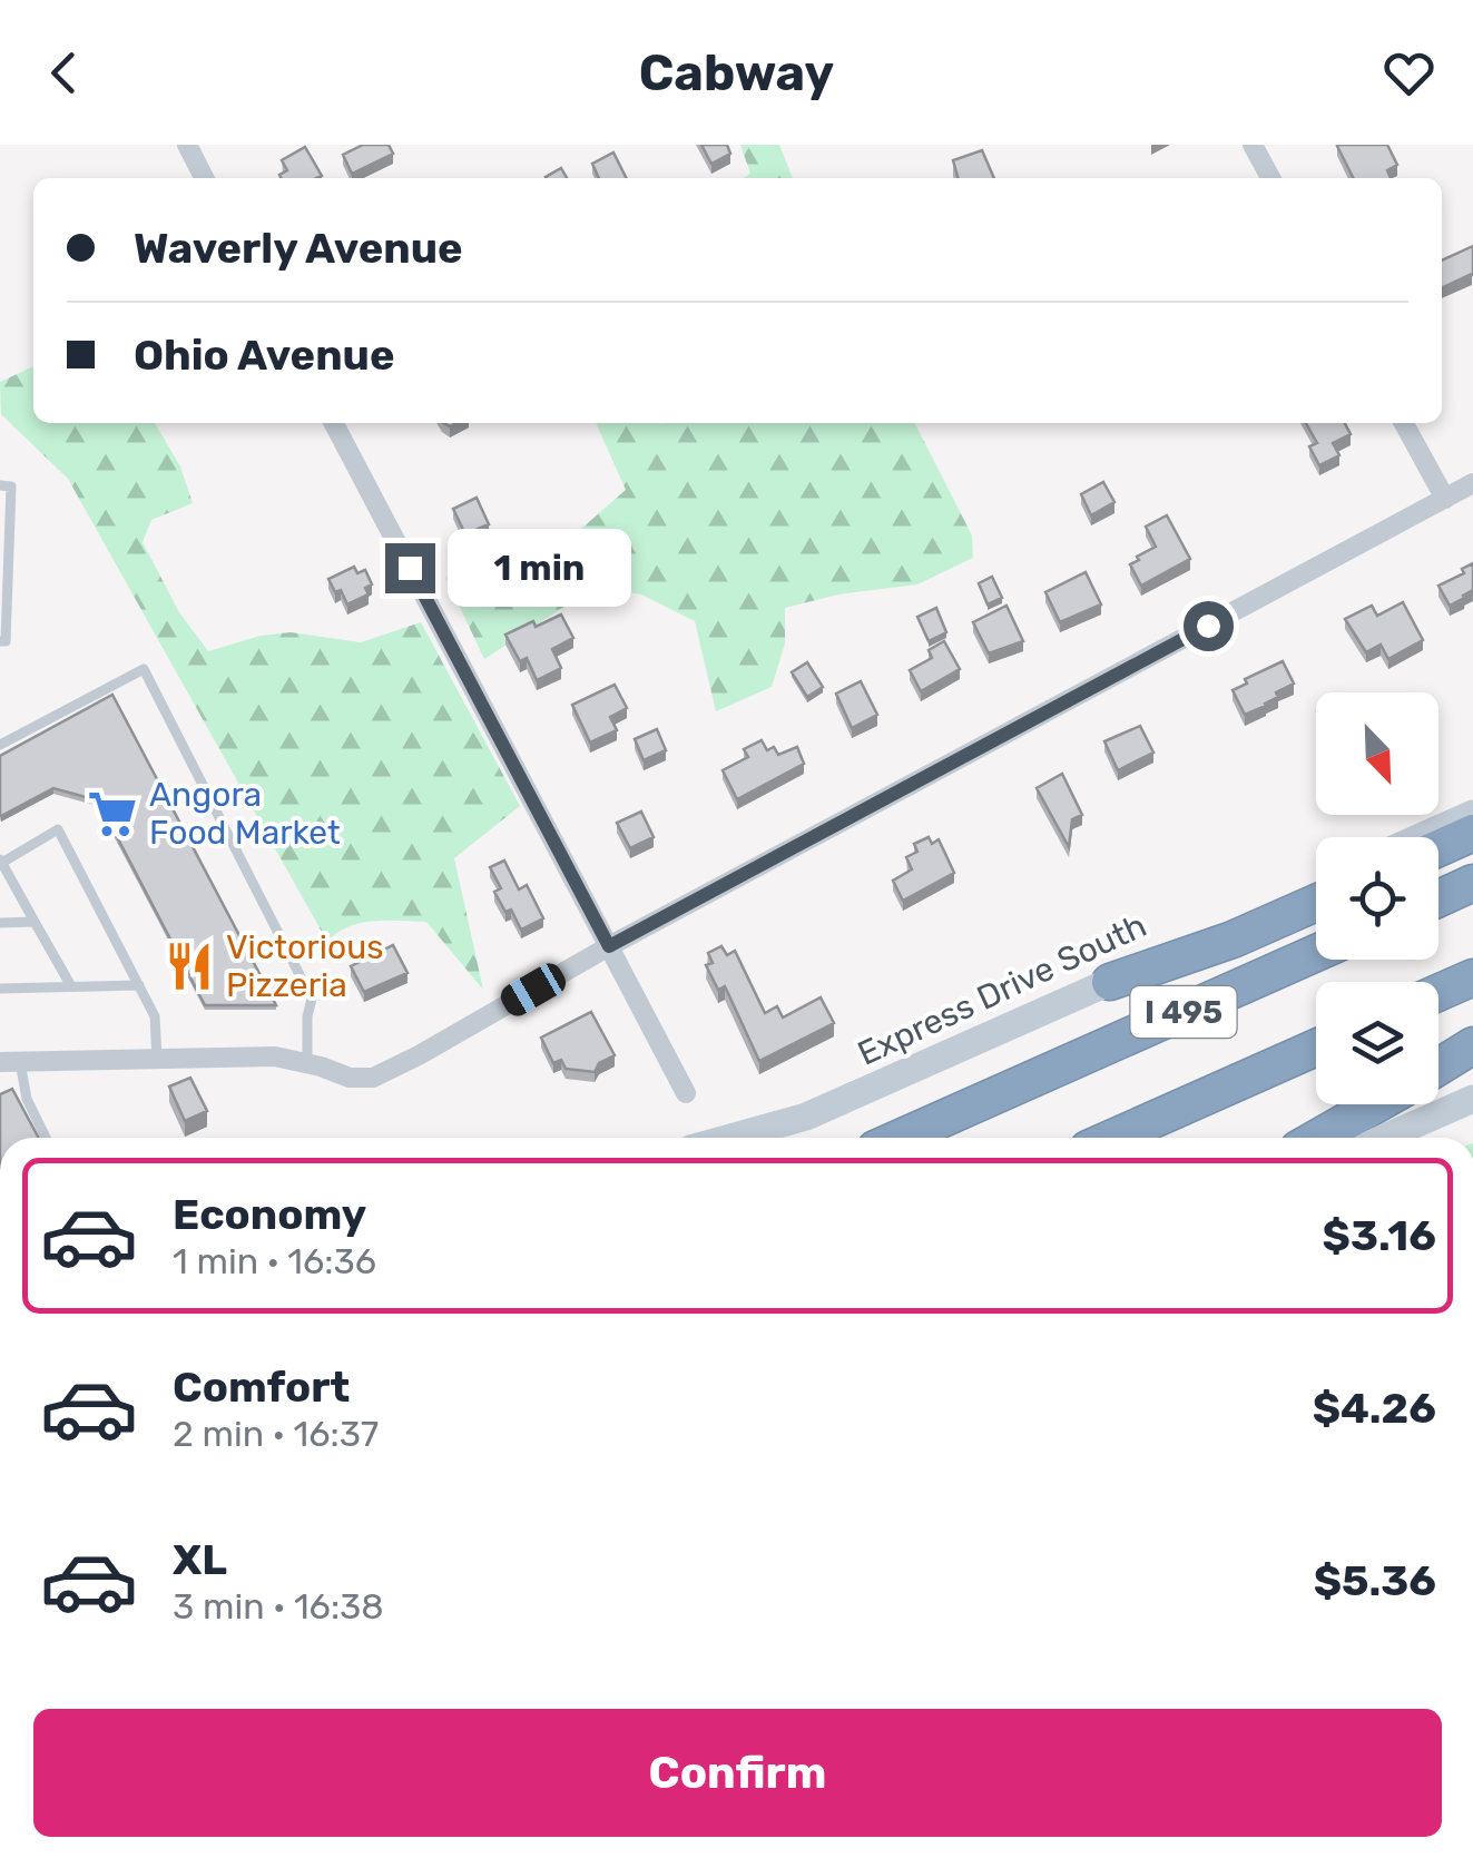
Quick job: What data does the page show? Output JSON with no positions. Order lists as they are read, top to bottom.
{
  "streets": {
    "highway": ["I 495"],
    "main road": ["Express Drive South"]
  },
  "places": {
    "supermarket": ["Angora Food Market"],
    "restaurant": ["Victorious Pizzeria"]
  },
  "north": "bottom right",
  "page": {
    "header": "Cabway",
    "banner": ["Waverly Avenue", "Ohio Avenue"],
    "bubble": "1 min",
    "list": [
      {
        "name": "Economy",
        "note": "1 min · 16:36",
        "value": "$3.16"
      },
      {
        "name": "Comfort",
        "note": "2 min · 16:37",
        "value": "$4.26"
      },
      {
        "name": "XL",
        "note": "3 min · 16:38",
        "value": "$5.36"
      }
    ],
    "buttons": "Confirm"
  }
}
